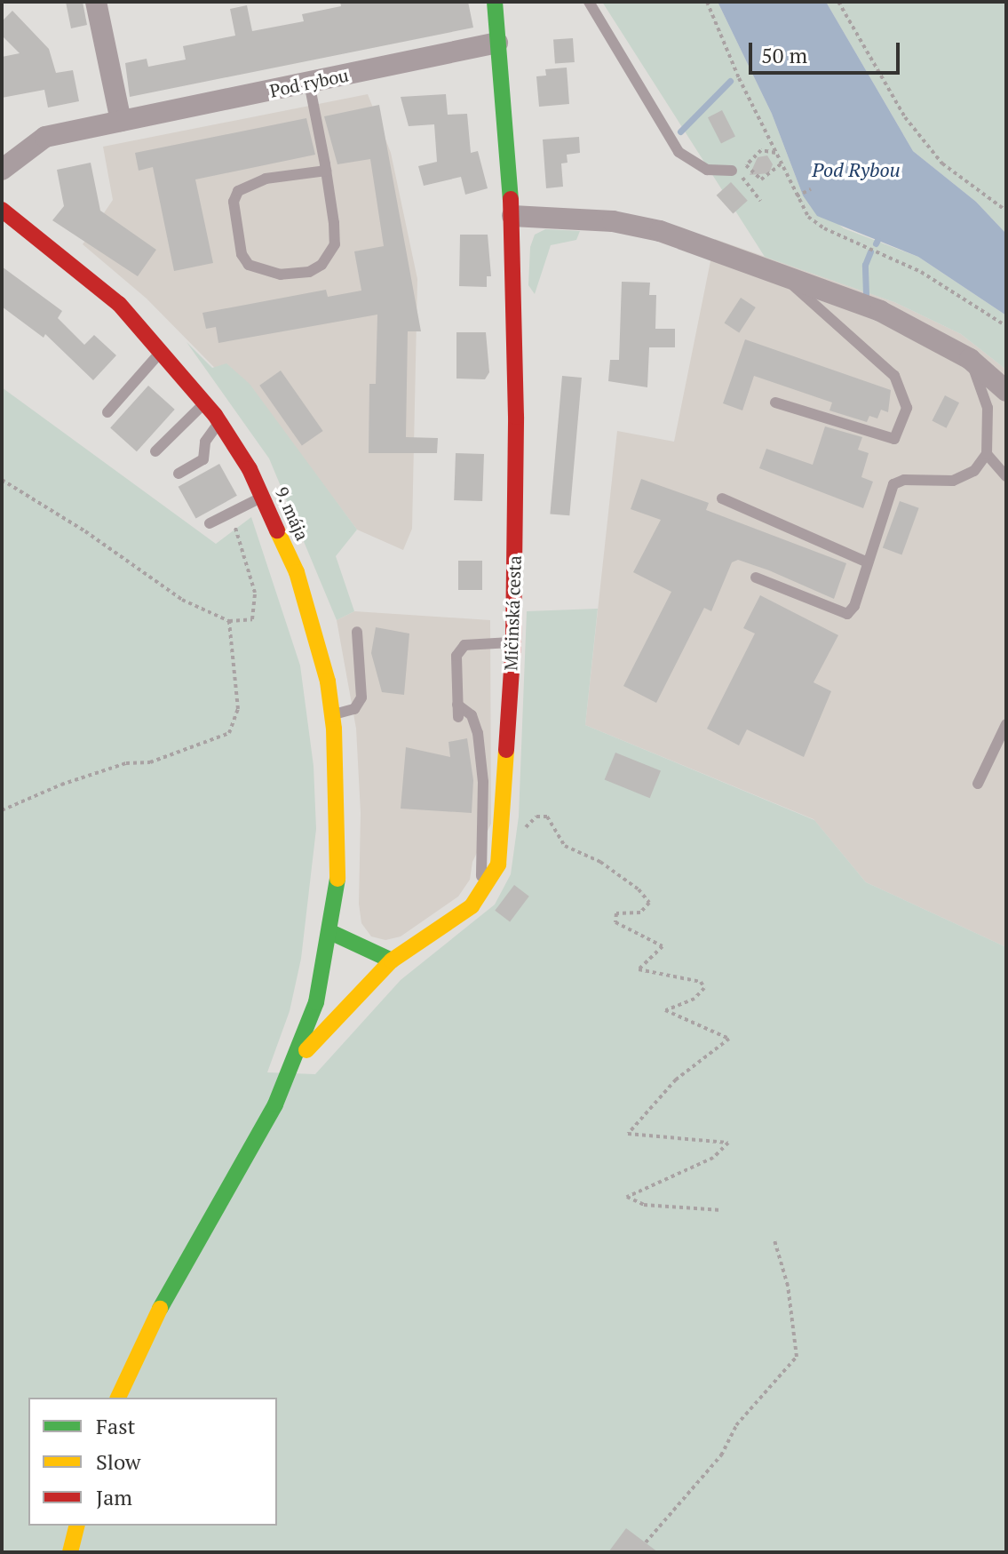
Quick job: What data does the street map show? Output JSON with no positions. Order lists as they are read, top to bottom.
{
  "streets": {
    "main road": ["9. mája", "Mičinská cesta"],
    "street": ["Pod rybou"]
  },
  "crossings": [
    ["Pod rybou", "Mičinská cesta"],
    ["9. mája", "Mičinská cesta"]
  ],
  "water": ["Pod Rybou"],
  "legend": ["Fast", "Slow", "Jam"],
  "scale_bar": "50 m"
}
